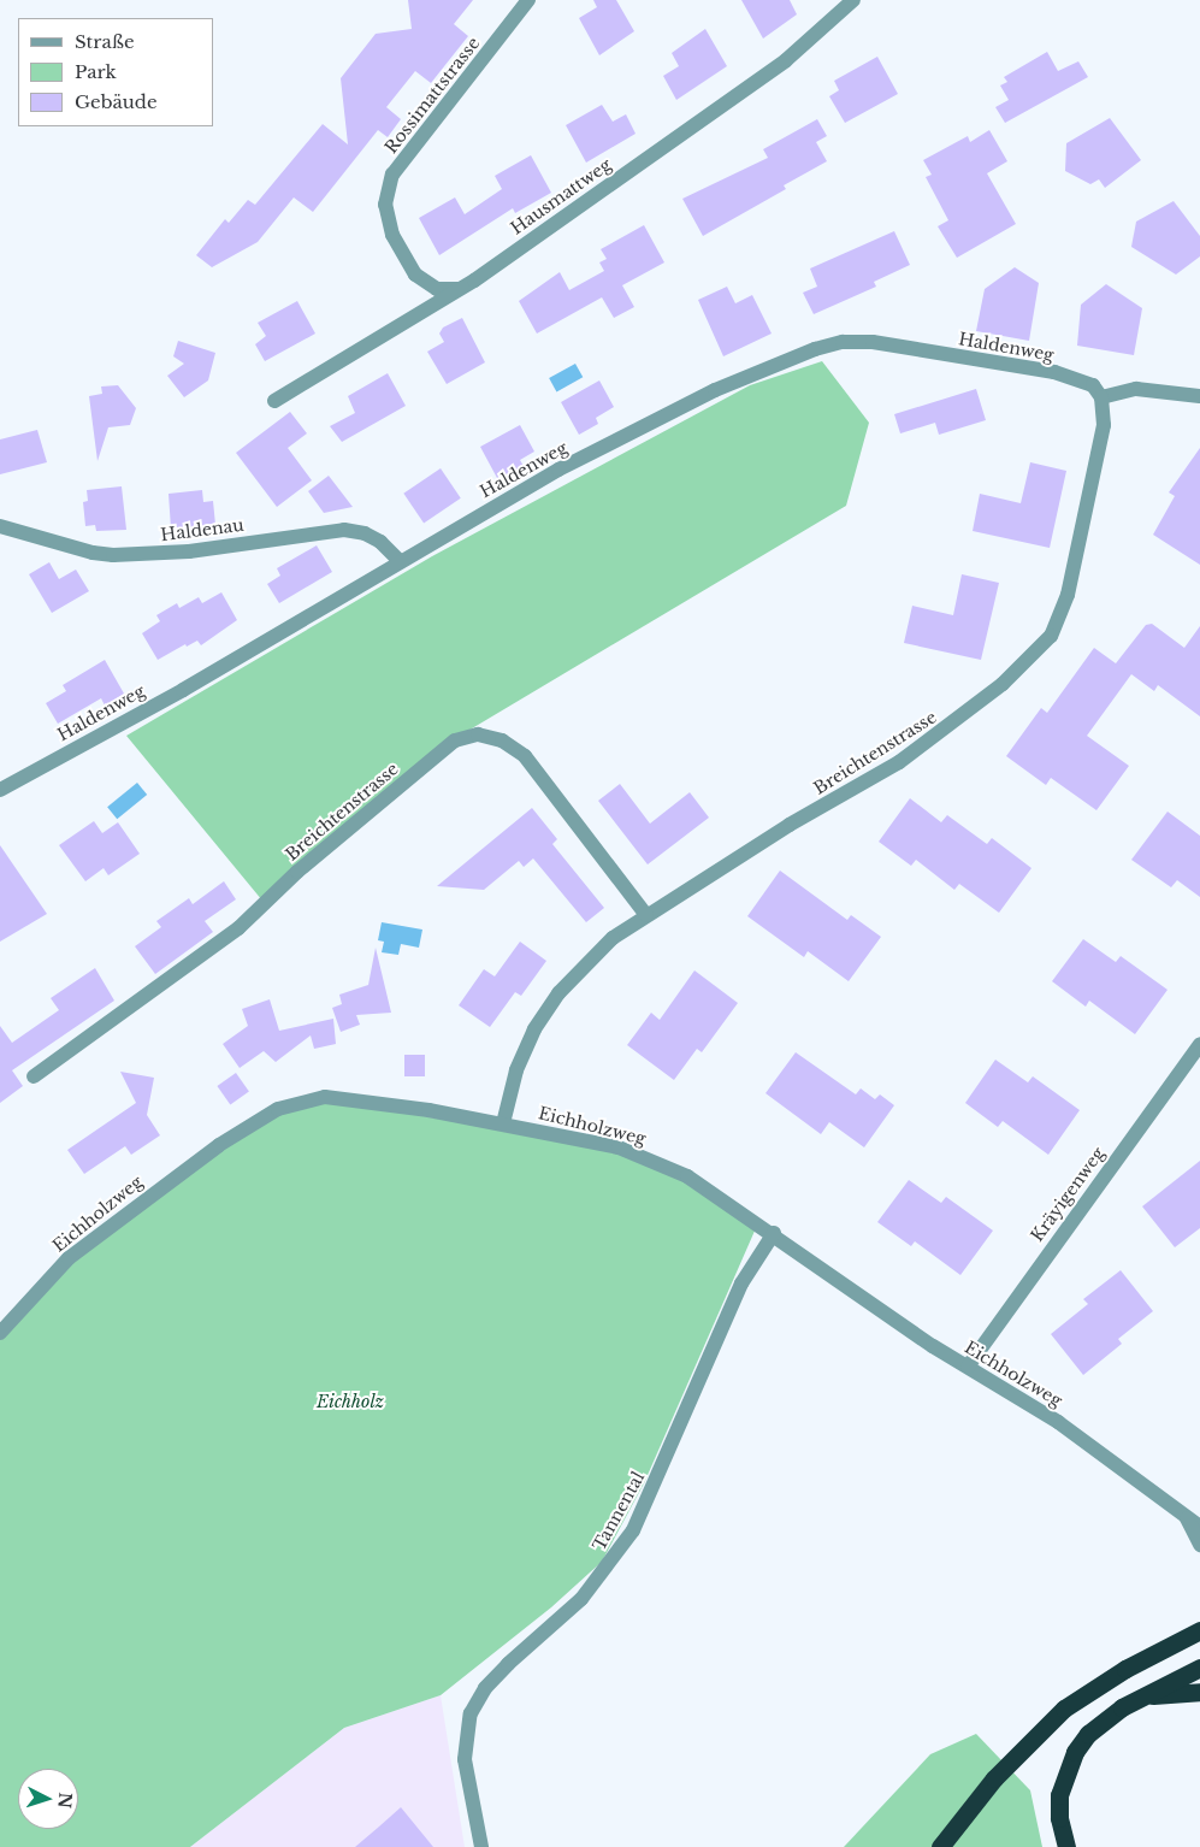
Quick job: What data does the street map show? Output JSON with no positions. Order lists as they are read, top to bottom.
{
  "streets": {
    "street": [
      "Rossimattstrasse",
      "Hausmattweg",
      "Haldenweg",
      "Haldenau",
      "Breichtenstrasse",
      "Eichholzweg",
      "Kräyigenweg",
      "Tannental"
    ]
  },
  "crossings": [
    ["Rossimattstrasse", "Hausmattweg"],
    ["Haldenweg", "Haldenau"],
    ["Haldenweg", "Breichtenstrasse"],
    ["Breichtenstrasse", "Eichholzweg"],
    ["Eichholzweg", "Kräyigenweg"],
    ["Eichholzweg", "Tannental"]
  ],
  "parks": ["Eichholz"],
  "legend": ["Straße", "Park", "Gebäude"],
  "north": "right"
}
